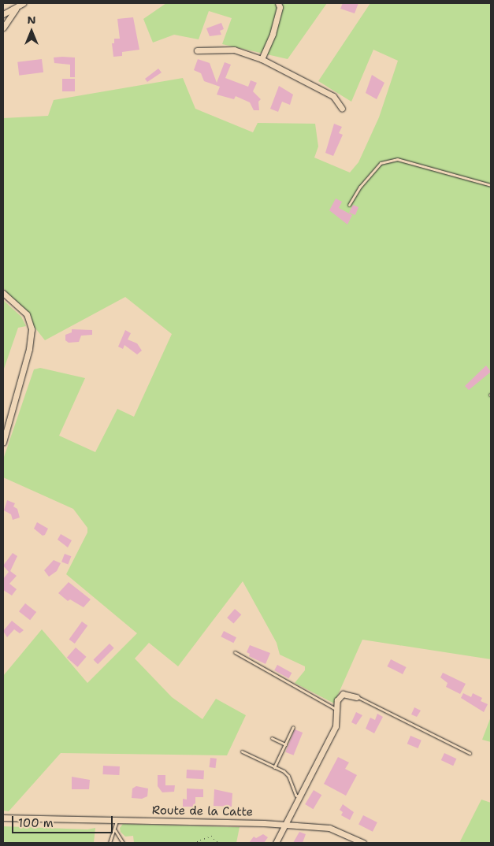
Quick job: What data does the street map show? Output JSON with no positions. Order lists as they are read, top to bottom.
{
  "streets": {
    "street": ["Route de la Catte"]
  },
  "scale_bar": "100 m",
  "north": "top"
}
